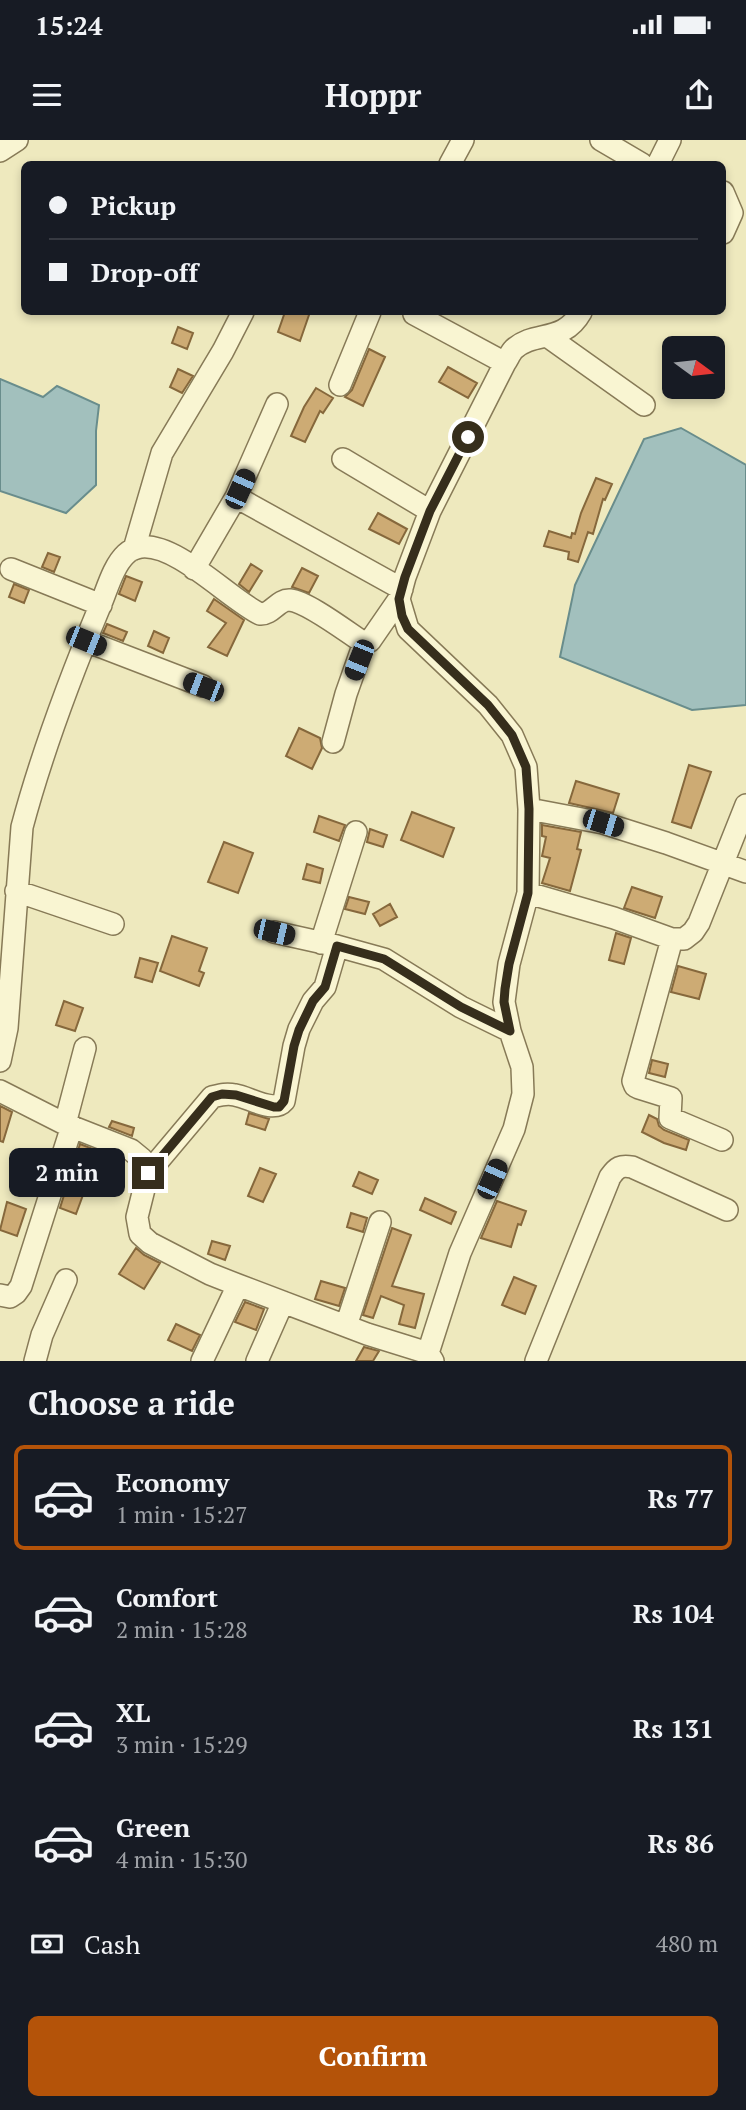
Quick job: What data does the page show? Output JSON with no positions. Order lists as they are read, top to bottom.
{
  "north": "right",
  "page": {
    "status": "15:24",
    "header": "Hoppr",
    "banner": ["Pickup", "Drop-off"],
    "bubble": "2 min",
    "heading": "Choose a ride",
    "list": [
      {
        "name": "Economy",
        "note": "1 min · 15:27",
        "value": "Rs 77"
      },
      {
        "name": "Comfort",
        "note": "2 min · 15:28",
        "value": "Rs 104"
      },
      {
        "name": "XL",
        "note": "3 min · 15:29",
        "value": "Rs 131"
      },
      {
        "name": "Green",
        "note": "4 min · 15:30",
        "value": "Rs 86"
      }
    ],
    "pay": ["Cash", "480 m"],
    "buttons": "Confirm"
  }
}
